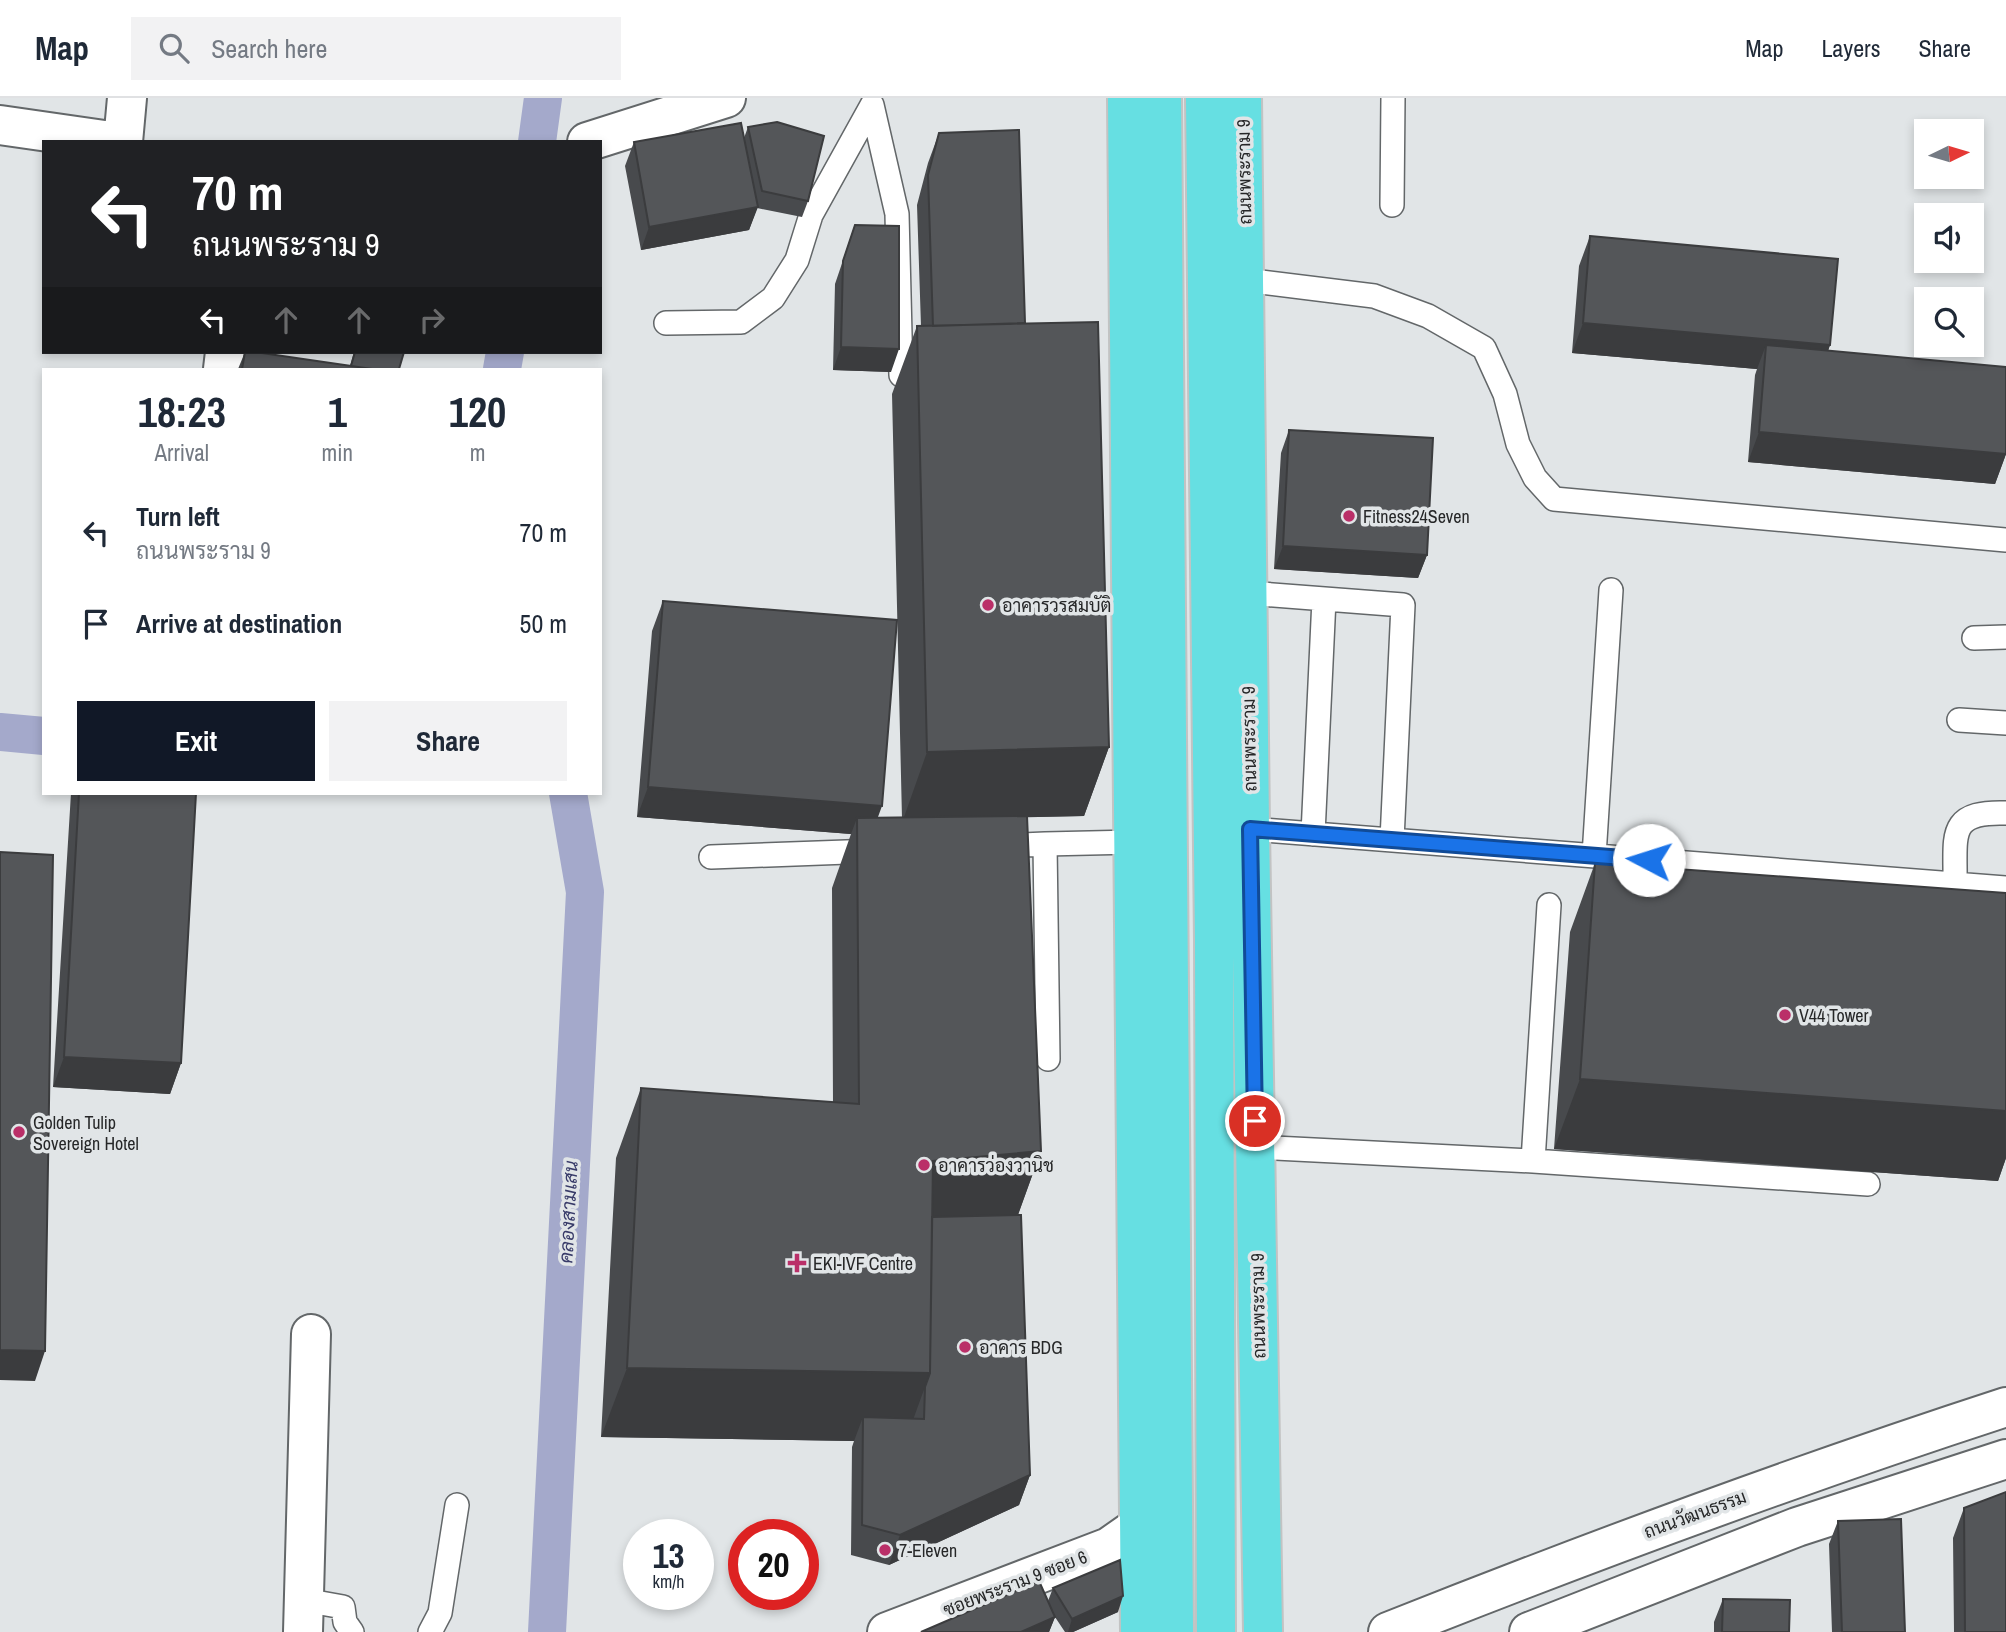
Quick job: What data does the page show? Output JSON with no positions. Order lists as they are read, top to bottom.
{
  "streets": {
    "main road": ["ถนนพระราม 9"],
    "street": ["ถนนวัฒนธรรม", "ซอยพระราม 9 ซอย 6"]
  },
  "water": ["คลองสามเสน"],
  "places": {
    "other": [
      "Fitness24Seven",
      "อาคารวรสมบัติ",
      "V44 Tower",
      "Golden Tulip Sovereign Hotel",
      "อาคารว่องวานิช",
      "อาคาร BDG",
      "7-Eleven"
    ],
    "health": ["EKI-IVF Centre"]
  },
  "north": "right",
  "page": {
    "header": "Map",
    "search": "Search here",
    "nav": ["Map", "Layers", "Share"],
    "turn": ["70 m", "ถนนพระราม 9"],
    "eta": [
      "18:23",
      "Arrival",
      "1",
      "min",
      "120",
      "m"
    ],
    "list": [
      {
        "name": "Turn left",
        "note": "ถนนพระราม 9",
        "value": "70 m"
      },
      {
        "name": "Arrive at destination",
        "value": "50 m"
      }
    ],
    "buttons": ["Exit", "Share"],
    "speed": "13 km/h",
    "limit": "20"
  }
}
